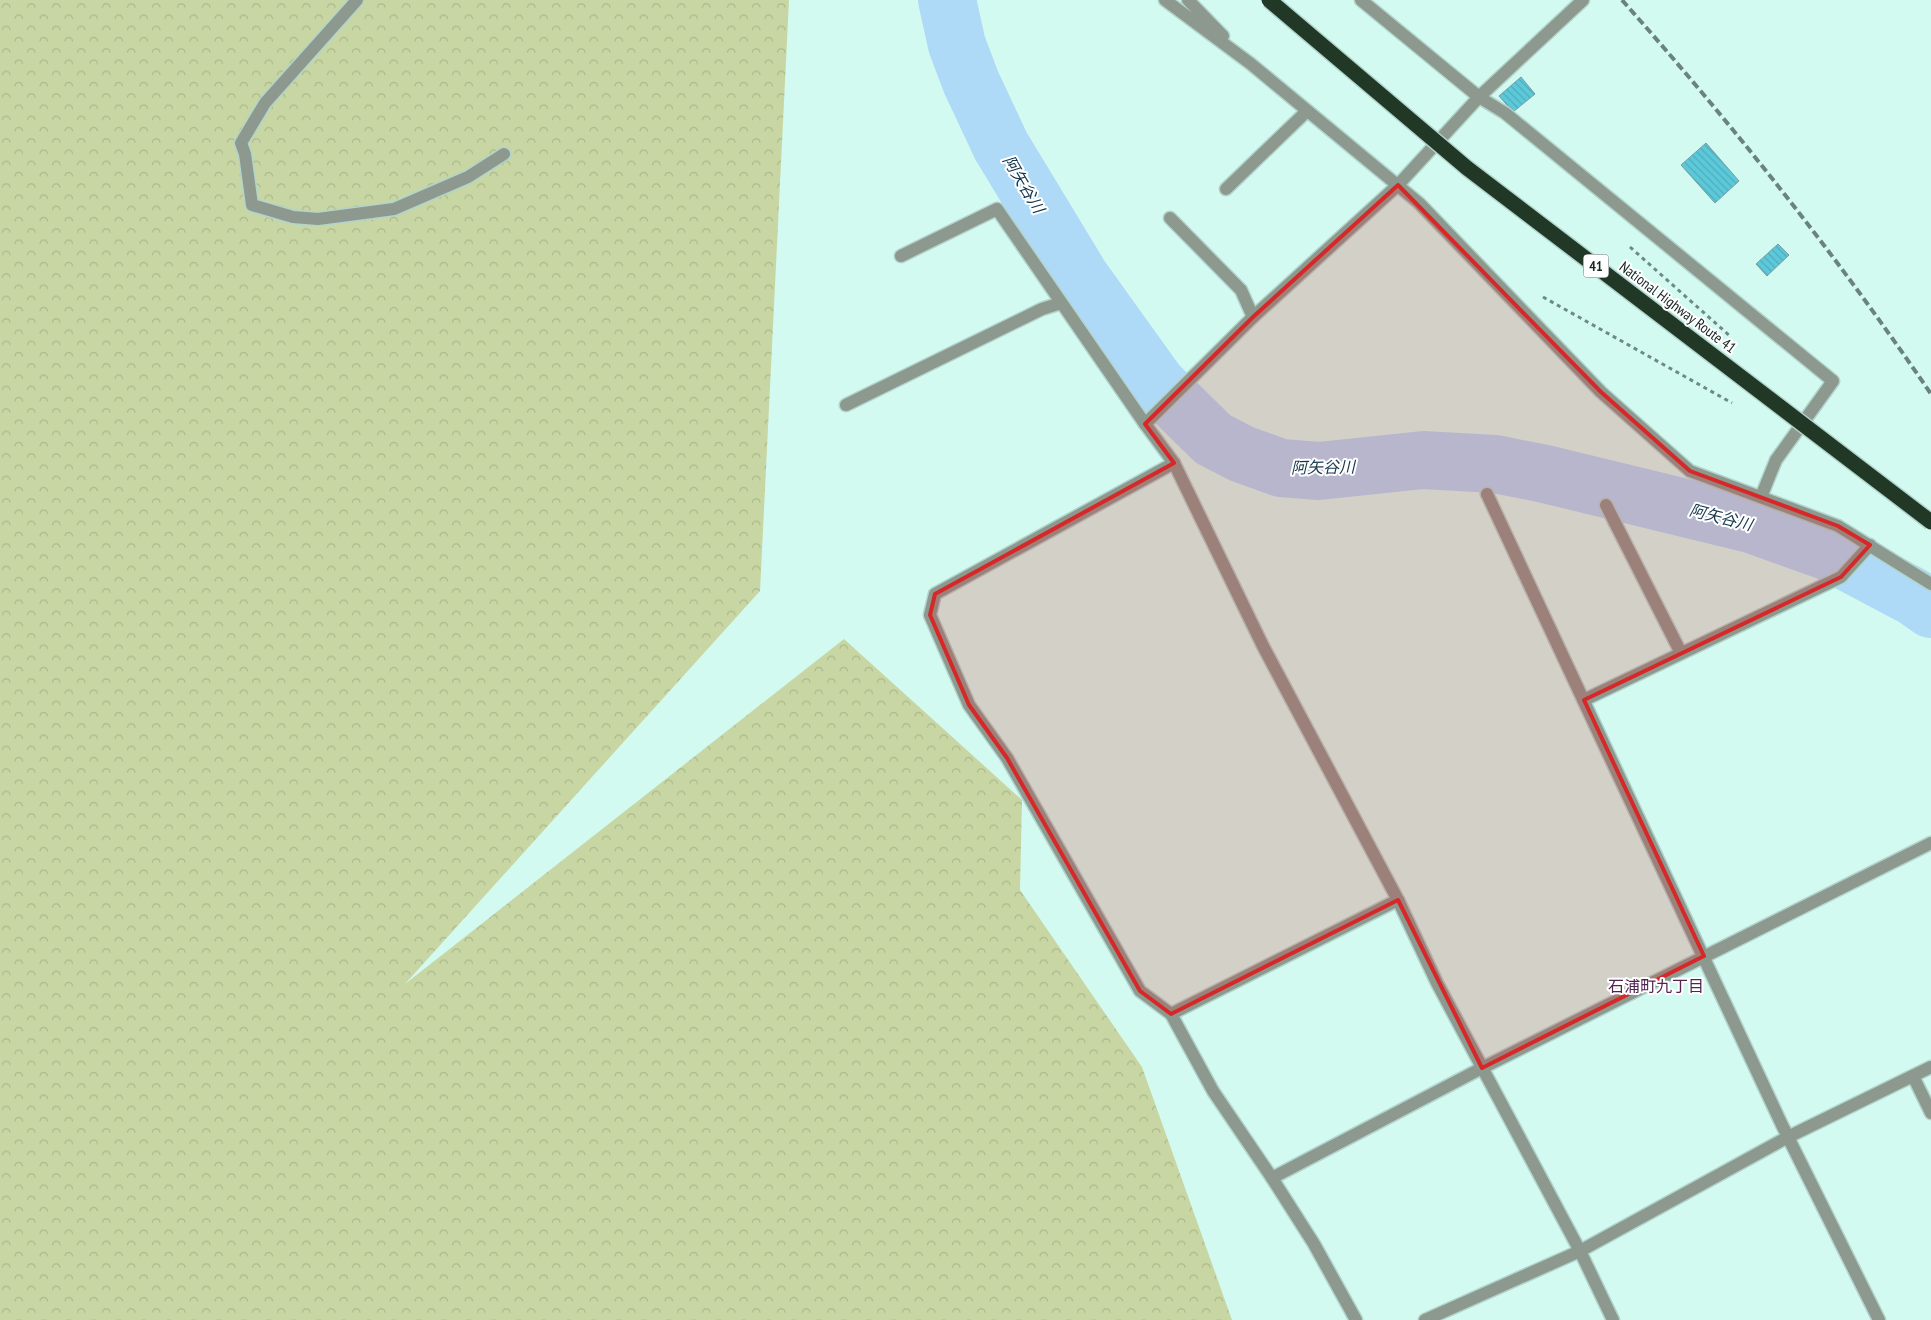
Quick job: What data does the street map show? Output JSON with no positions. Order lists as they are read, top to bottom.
{
  "streets": {
    "highway": ["41", "National Highway Route 41"]
  },
  "districts": ["石浦町九丁目"],
  "water": ["阿矢谷川"]
}
